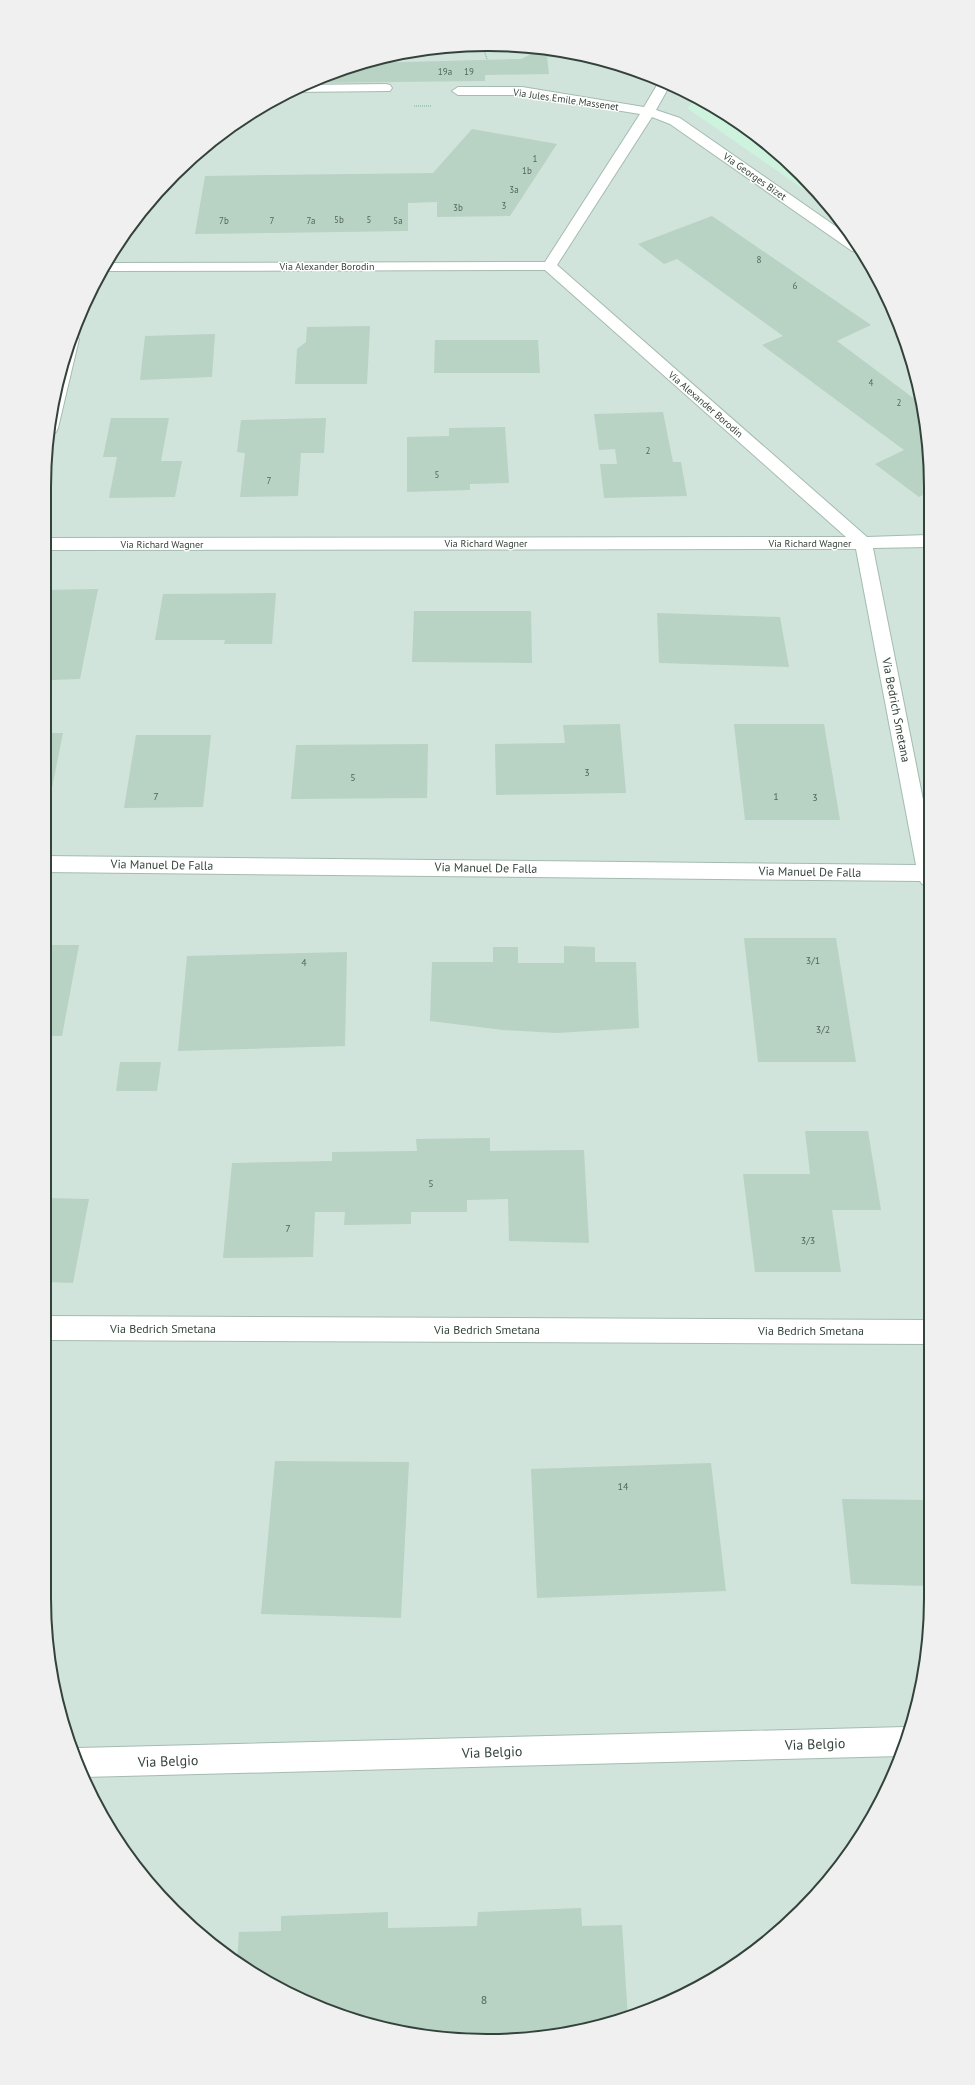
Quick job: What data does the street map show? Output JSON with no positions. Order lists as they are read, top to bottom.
{
  "streets": {
    "street": [
      "Via Jules Emile Massenet",
      "Via Georges Bizet",
      "Via Alexander Borodin",
      "Via Richard Wagner",
      "Via Bedrich Smetana",
      "Via Manuel De Falla",
      "Via Belgio"
    ]
  },
  "crossings": [
    ["Via Jules Emile Massenet", "Via Georges Bizet"],
    ["Via Alexander Borodin", "Via Richard Wagner"],
    ["Via Alexander Borodin", "Via Bedrich Smetana"],
    ["Via Richard Wagner", "Via Bedrich Smetana"]
  ],
  "house_numbers": [
    "19a",
    "19",
    "1",
    "1b",
    "3a",
    "3",
    "3b",
    "5b",
    "5",
    "7b",
    "7",
    "7a",
    "5a",
    "8",
    "6",
    "4",
    "2",
    "2",
    "5",
    "7",
    "3",
    "5",
    "7",
    "1",
    "3",
    "3/1",
    "4",
    "3/2",
    "5",
    "7",
    "3/3",
    "14",
    "8"
  ]
}
